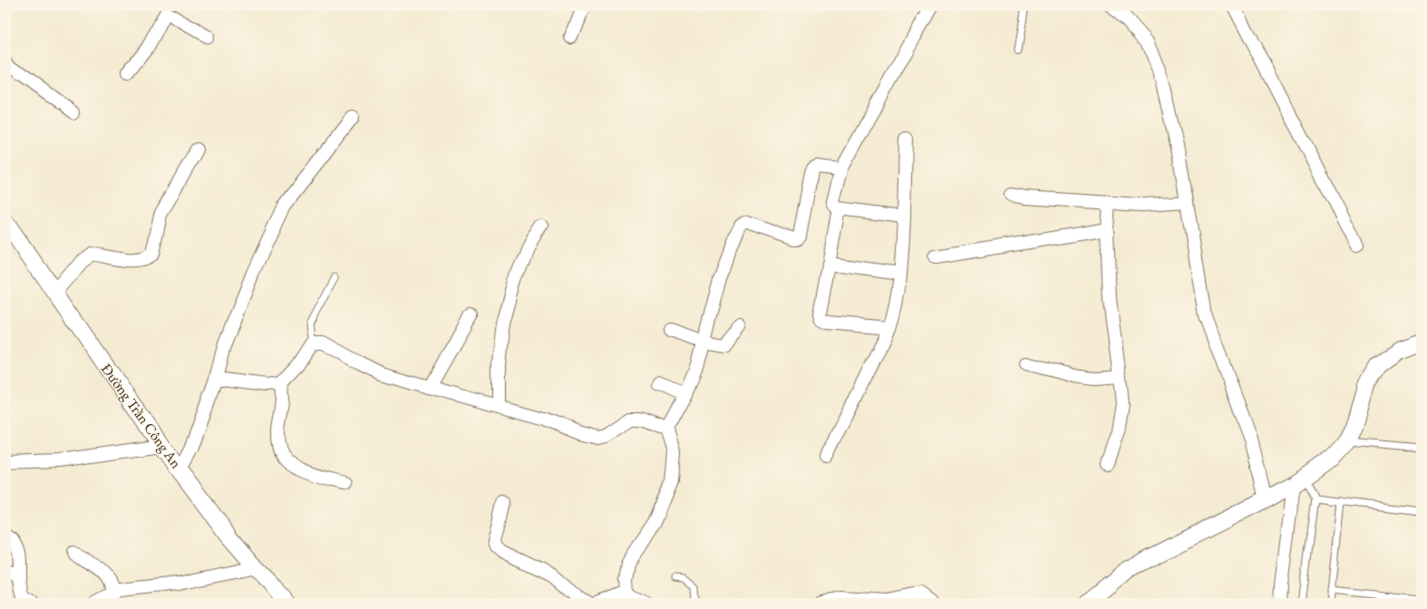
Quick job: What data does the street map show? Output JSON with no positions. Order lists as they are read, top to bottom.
{
  "streets": {
    "street": ["Đường Trần Công An"]
  }
}
